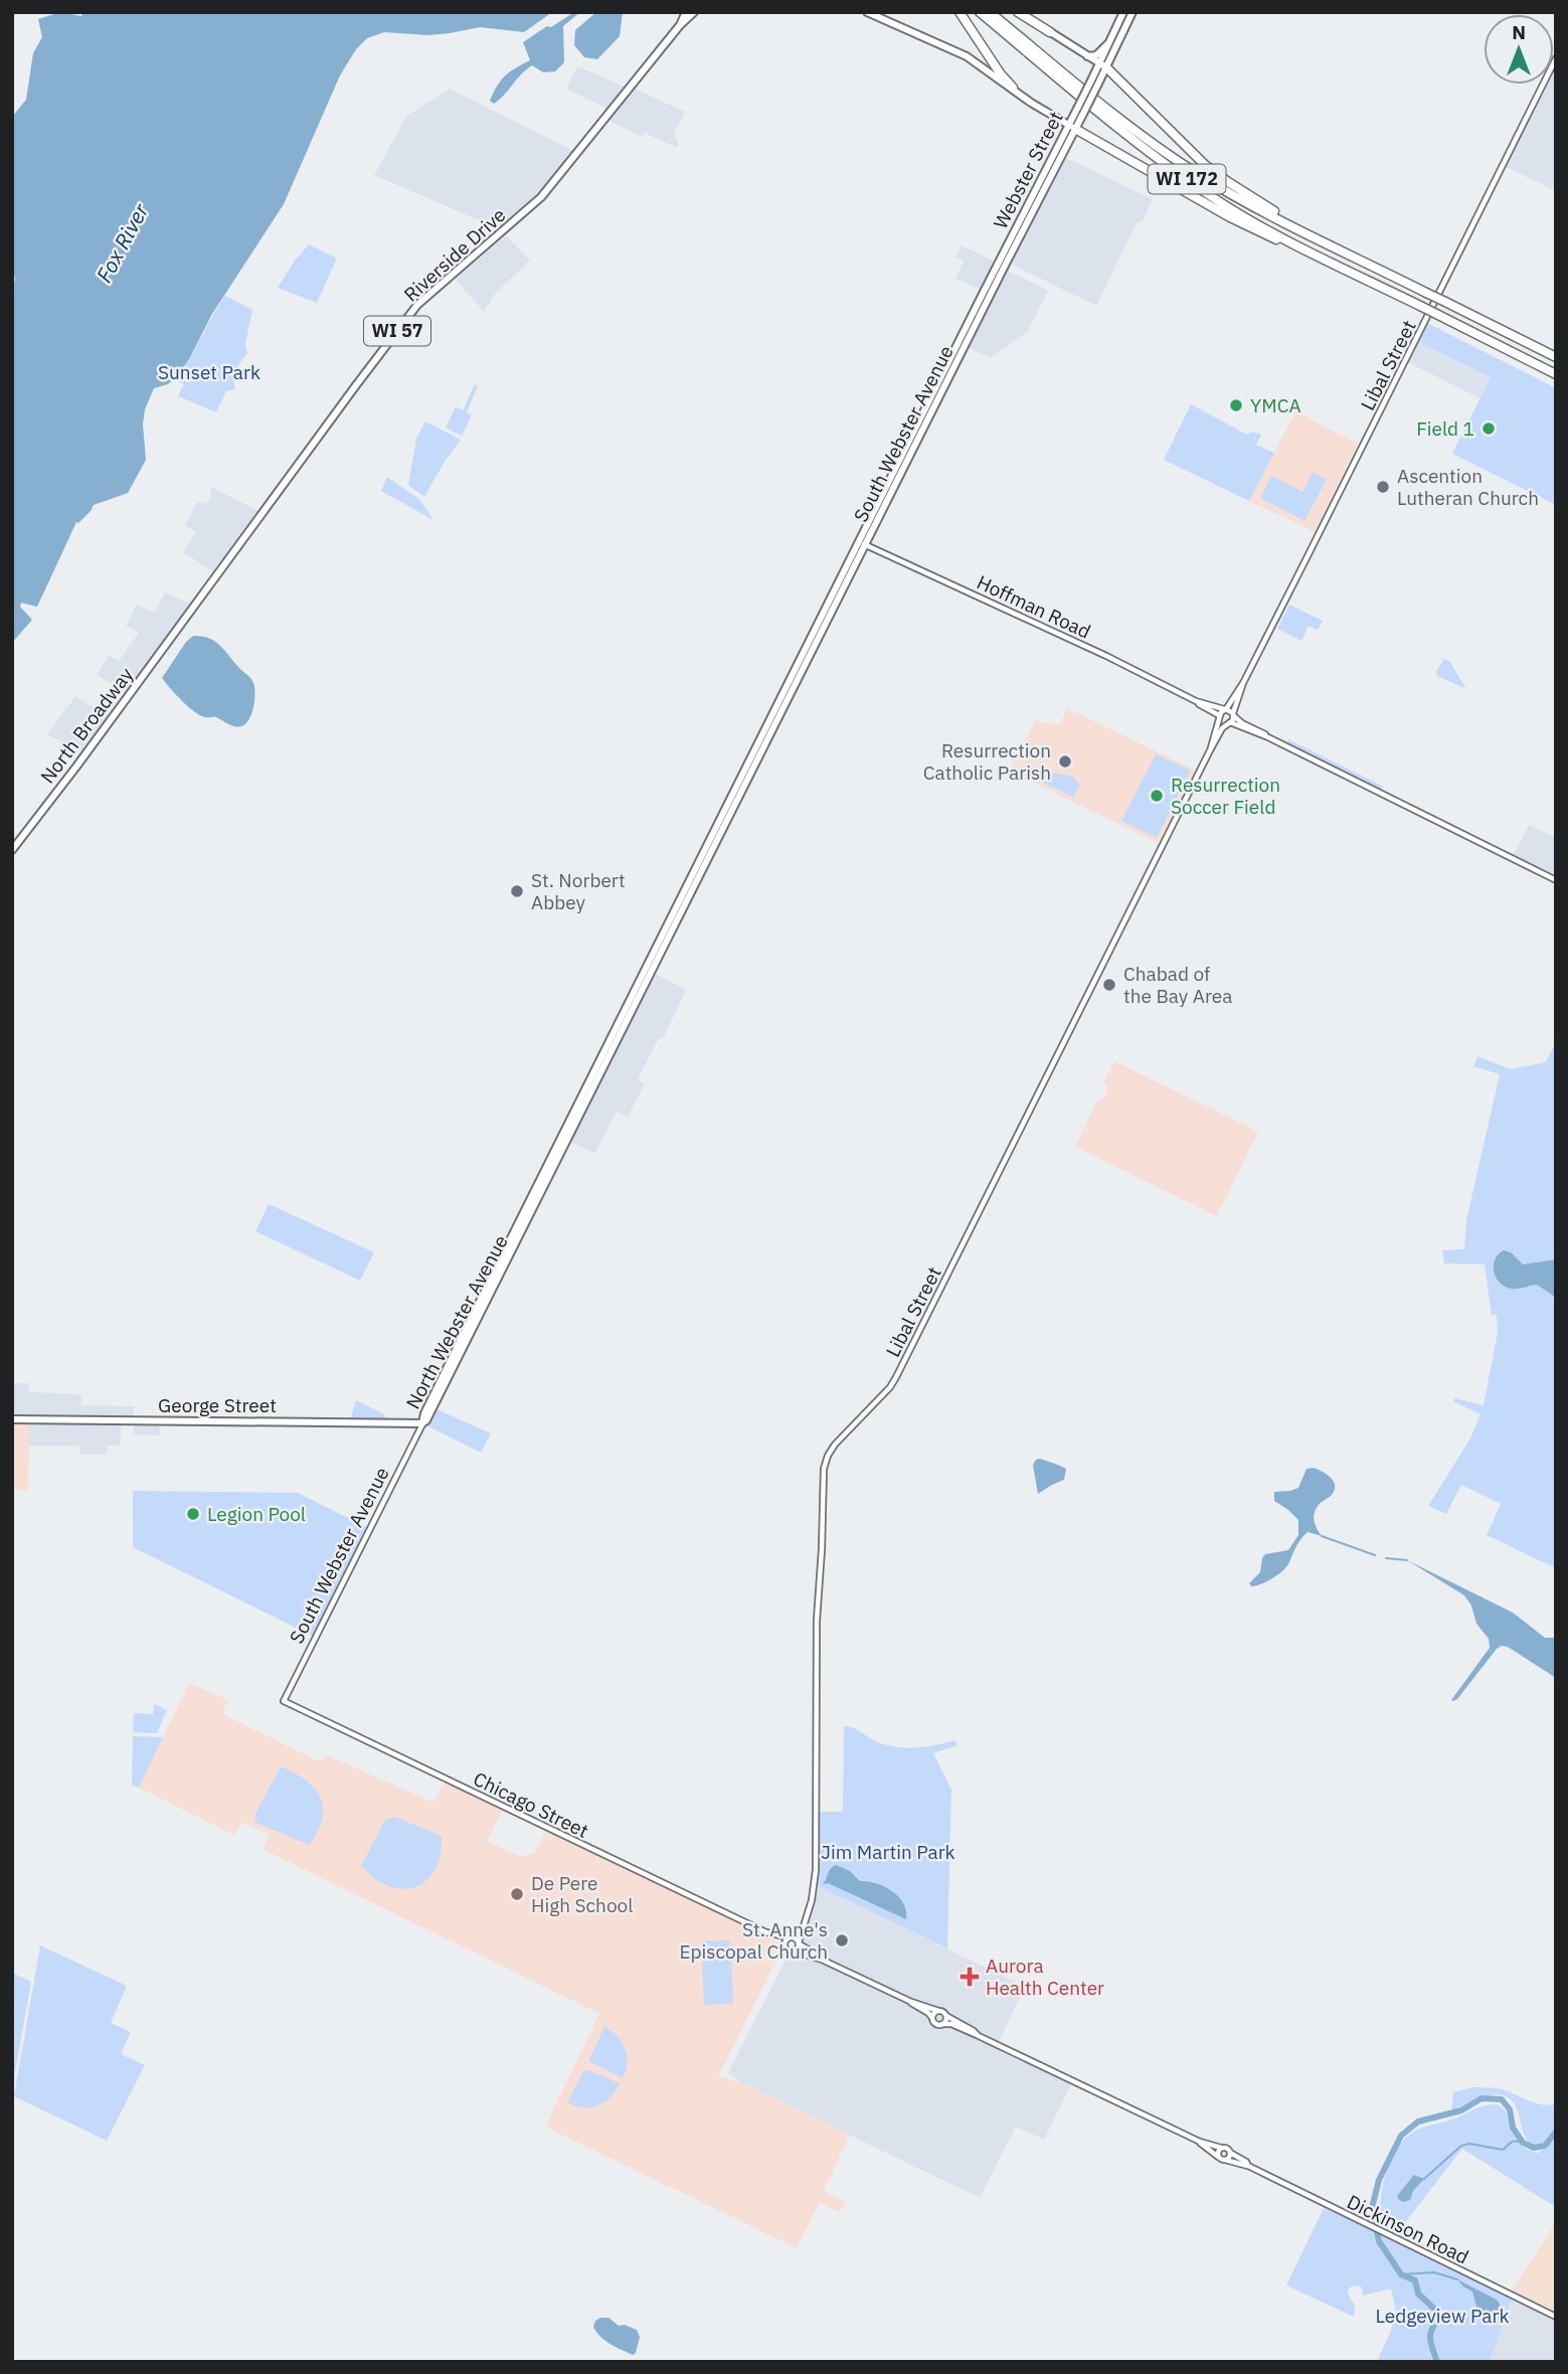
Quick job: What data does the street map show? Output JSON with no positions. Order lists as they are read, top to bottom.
{
  "streets": {
    "highway": ["WI 172"],
    "main road": [
      "Webster Street",
      "Riverside Drive",
      "WI 57",
      "South Webster Avenue",
      "North Broadway",
      "North Webster Avenue",
      "George Street"
    ],
    "street": [
      "Libal Street",
      "Hoffman Road",
      "Chicago Street",
      "Dickinson Road"
    ]
  },
  "crossings": [
    ["Webster Street", "South Webster Avenue"],
    ["Riverside Drive", "North Broadway"],
    ["Libal Street", "Hoffman Road"],
    ["Libal Street", "Chicago Street"],
    ["South Webster Avenue", "Hoffman Road"],
    ["South Webster Avenue", "North Webster Avenue"],
    ["South Webster Avenue", "George Street"],
    ["South Webster Avenue", "Chicago Street"],
    ["North Webster Avenue", "George Street"]
  ],
  "water": ["Fox River"],
  "parks": ["Sunset Park", "Jim Martin Park", "Ledgeview Park"],
  "places": {
    "other": [
      "YMCA",
      "Field 1",
      "Ascention Lutheran Church",
      "Resurrection Catholic Parish",
      "Resurrection Soccer Field",
      "St. Norbert Abbey",
      "Chabad of the Bay Area",
      "Legion Pool",
      "De Pere High School",
      "St. Anne's Episcopal Church"
    ],
    "health": ["Aurora Health Center"]
  },
  "north": "top"
}
